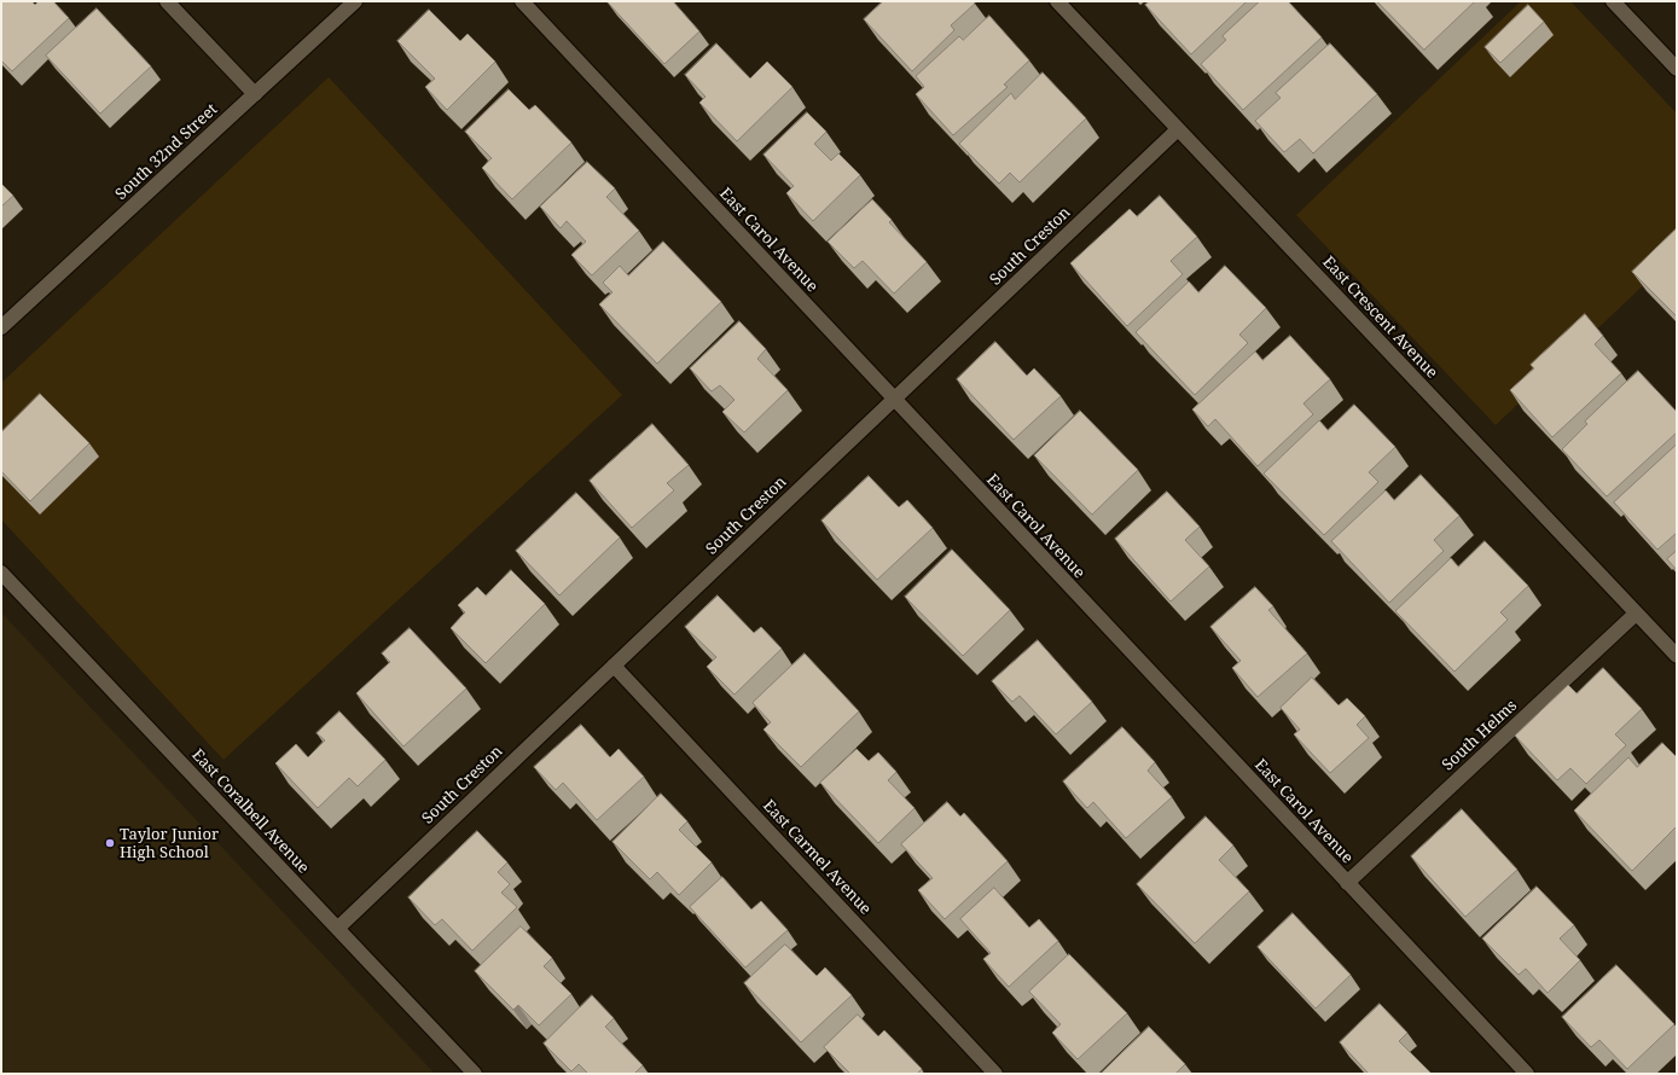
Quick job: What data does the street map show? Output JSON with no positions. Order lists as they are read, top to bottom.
{
  "streets": {
    "street": [
      "South 32nd Street",
      "East Carol Avenue",
      "South Creston",
      "East Crescent Avenue",
      "South Helms",
      "East Coralbell Avenue",
      "East Carmel Avenue"
    ]
  },
  "crossings": [
    ["East Carol Avenue", "South Creston"],
    ["East Carol Avenue", "South Helms"],
    ["South Creston", "East Crescent Avenue"],
    ["South Creston", "East Coralbell Avenue"],
    ["South Creston", "East Carmel Avenue"],
    ["East Crescent Avenue", "South Helms"]
  ],
  "places": ["Taylor Junior High School"]
}
